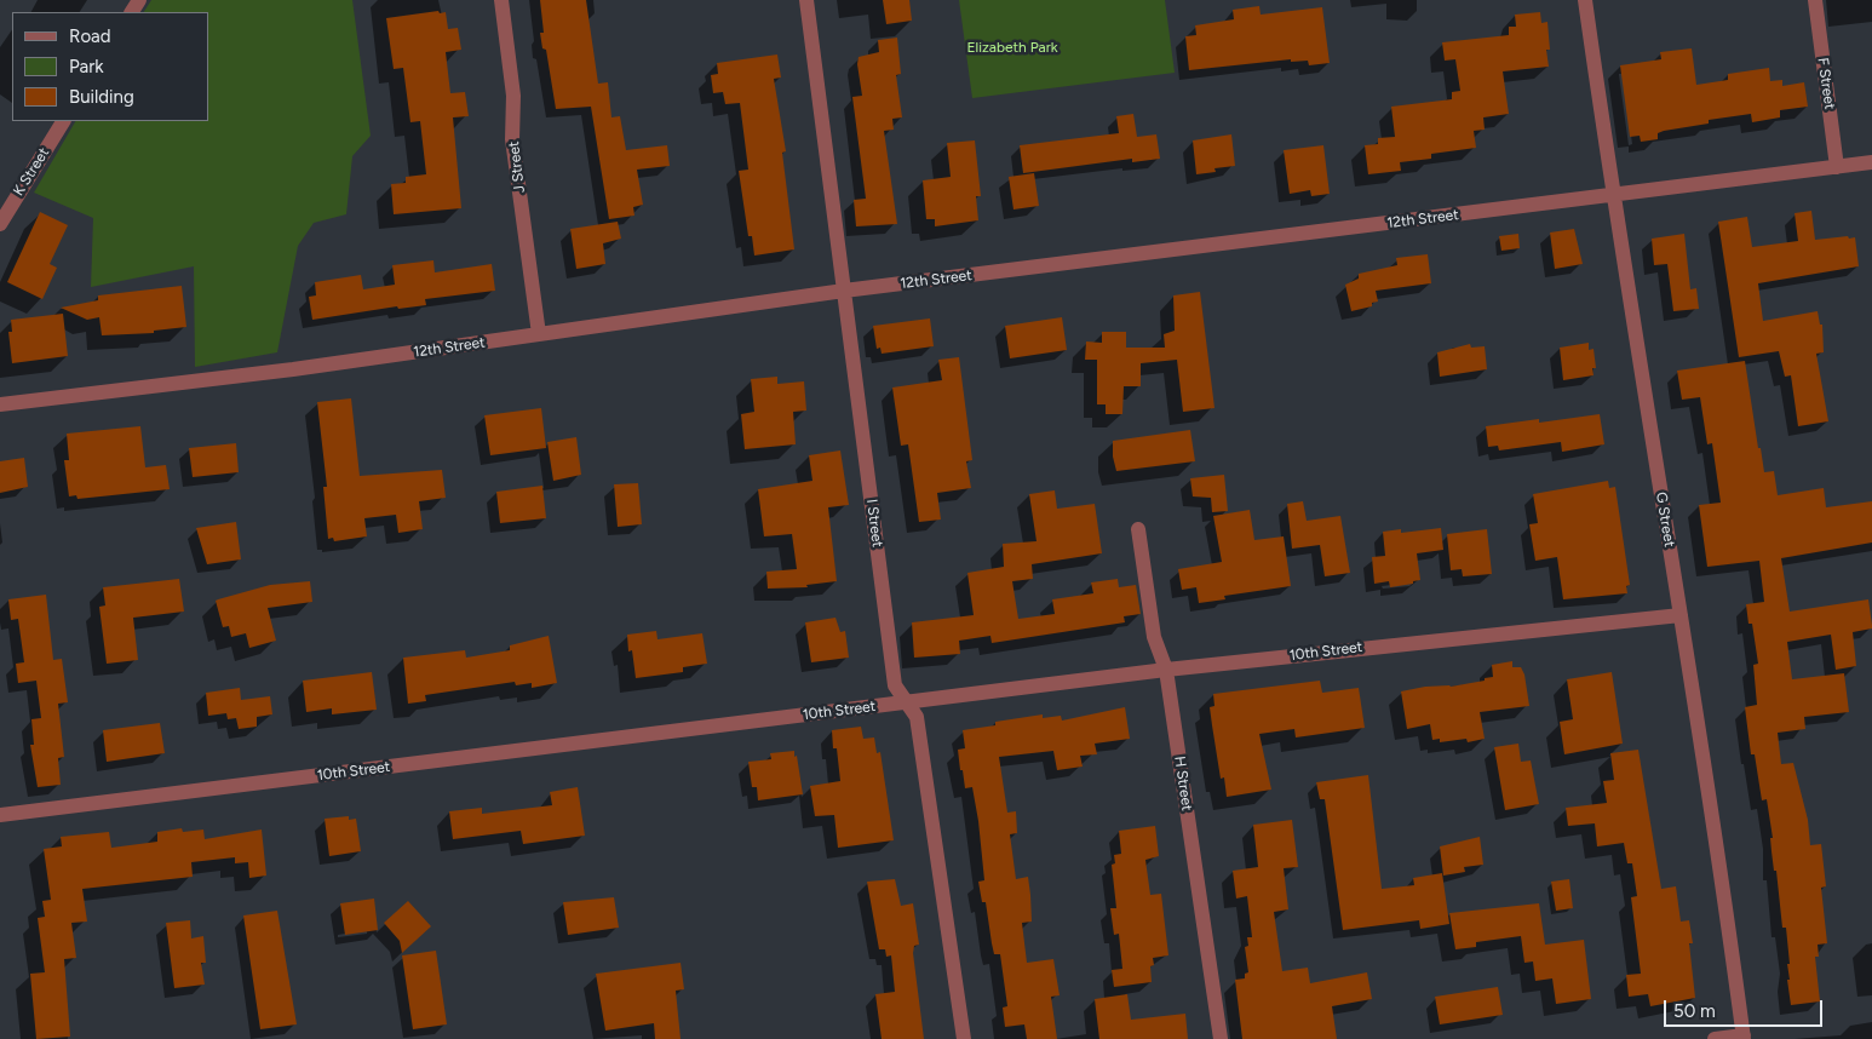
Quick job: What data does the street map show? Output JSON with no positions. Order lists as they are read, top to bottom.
{
  "streets": {
    "street": [
      "F Street",
      "J Street",
      "K Street",
      "12th Street",
      "G Street",
      "I Street",
      "10th Street",
      "H Street"
    ]
  },
  "crossings": [
    ["F Street", "12th Street"],
    ["J Street", "12th Street"],
    ["12th Street", "G Street"],
    ["12th Street", "I Street"],
    ["G Street", "10th Street"],
    ["I Street", "10th Street"],
    ["10th Street", "H Street"]
  ],
  "parks": ["Elizabeth Park"],
  "legend": ["Road", "Park", "Building"],
  "scale_bar": "50 m"
}
